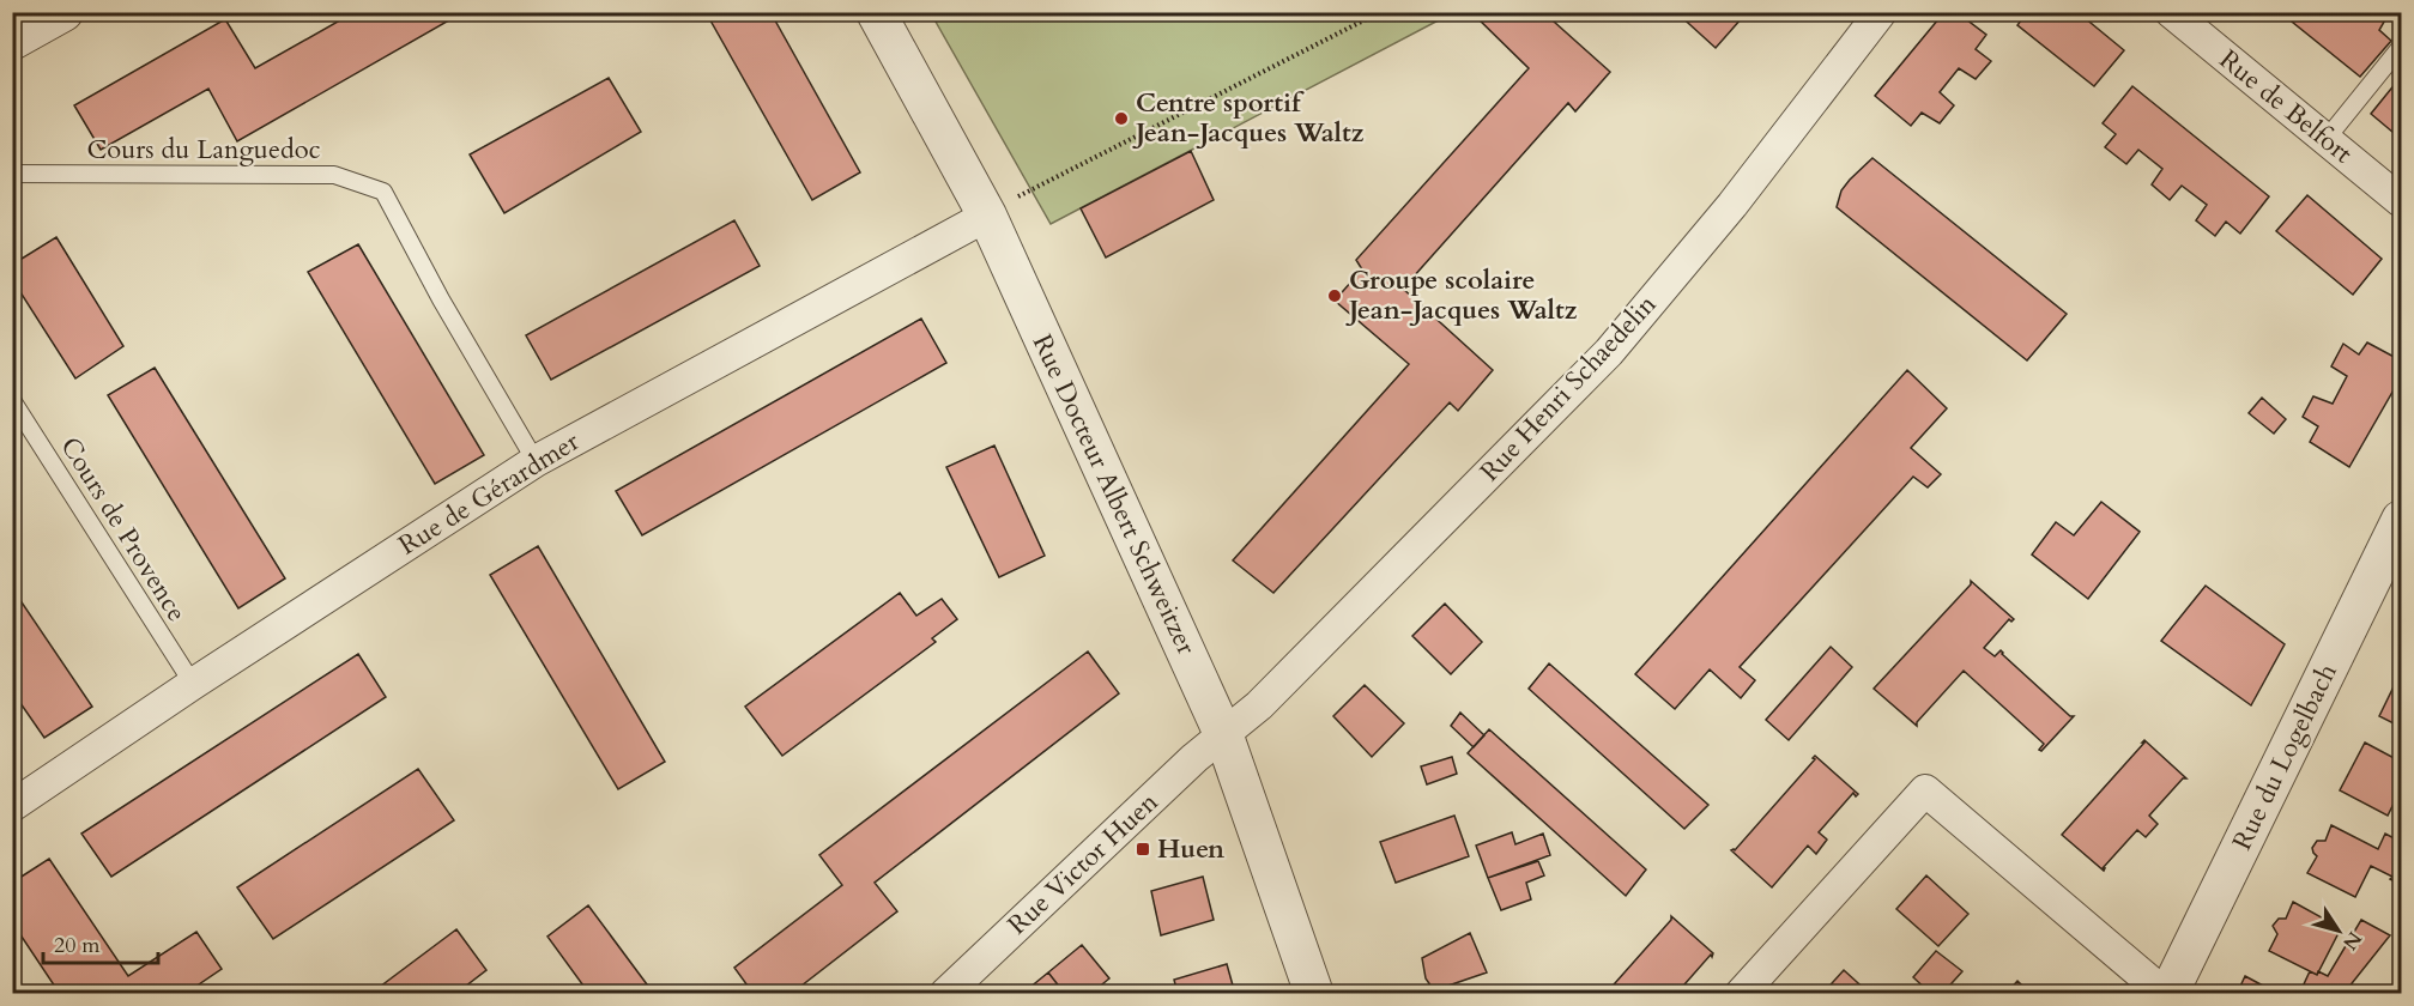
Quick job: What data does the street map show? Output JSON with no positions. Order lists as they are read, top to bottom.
{
  "streets": {
    "street": [
      "Rue de Belfort",
      "Rue Henri Schaedelin",
      "Rue de Gérardmer",
      "Rue Docteur Albert Schweitzer",
      "Rue du Logelbach",
      "Rue Victor Huen"
    ],
    "lane": ["Cours du Languedoc", "Cours de Provence"]
  },
  "crossings": [
    ["Cours du Languedoc", "Rue de Gérardmer"],
    ["Rue Henri Schaedelin", "Rue Docteur Albert Schweitzer"],
    ["Rue Henri Schaedelin", "Rue Victor Huen"],
    ["Rue de Gérardmer", "Rue Docteur Albert Schweitzer"],
    ["Rue de Gérardmer", "Cours de Provence"],
    ["Rue Docteur Albert Schweitzer", "Rue Victor Huen"]
  ],
  "places": {
    "other": ["Centre sportif Jean-Jacques Waltz", "Groupe scolaire Jean-Jacques Waltz"],
    "transit": ["Huen"]
  },
  "scale_bar": "20 m",
  "north": "bottom right"
}
